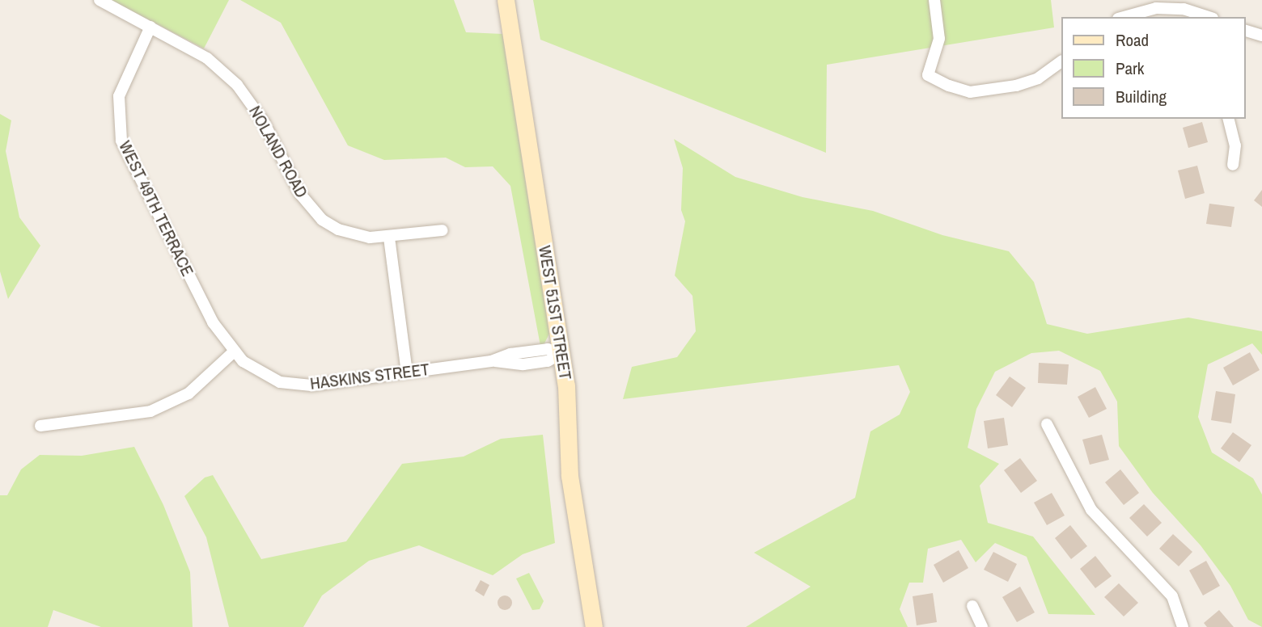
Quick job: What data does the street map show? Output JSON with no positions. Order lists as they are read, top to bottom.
{
  "streets": {
    "street": [
      "NOLAND ROAD",
      "WEST 49TH TERRACE",
      "WEST 51ST STREET",
      "HASKINS STREET"
    ]
  },
  "crossings": [
    ["NOLAND ROAD", "WEST 49TH TERRACE"],
    ["WEST 49TH TERRACE", "HASKINS STREET"],
    ["WEST 51ST STREET", "HASKINS STREET"]
  ],
  "legend": ["Road", "Park", "Building"]
}
